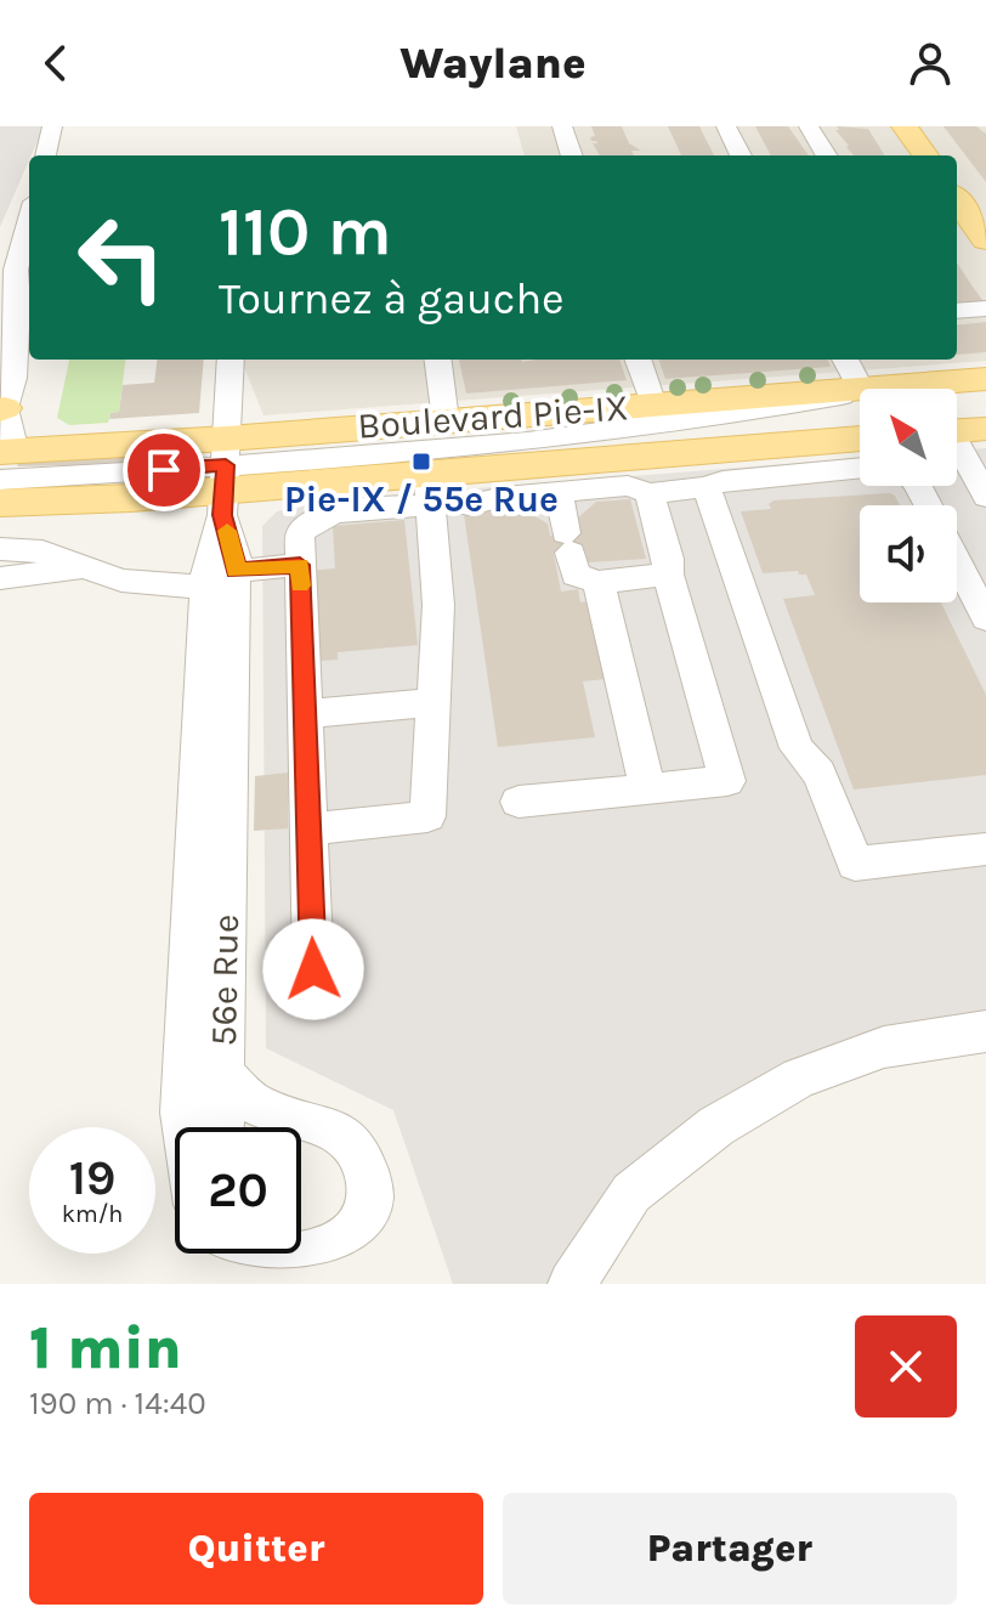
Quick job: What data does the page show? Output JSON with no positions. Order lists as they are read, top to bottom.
{
  "streets": {
    "main road": ["Boulevard Pie-IX"],
    "street": ["56e Rue"]
  },
  "crossings": [
    ["Boulevard Pie-IX", "56e Rue"]
  ],
  "places": {
    "transit": ["Pie-IX / 55e Rue"]
  },
  "north": "top left",
  "page": {
    "header": "Waylane",
    "turn": ["110 m", "Tournez à gauche"],
    "speed": "19 km/h",
    "limit": "20",
    "heading": ["1 min", "190 m · 14:40"],
    "buttons": ["Quitter", "Partager"]
  }
}
